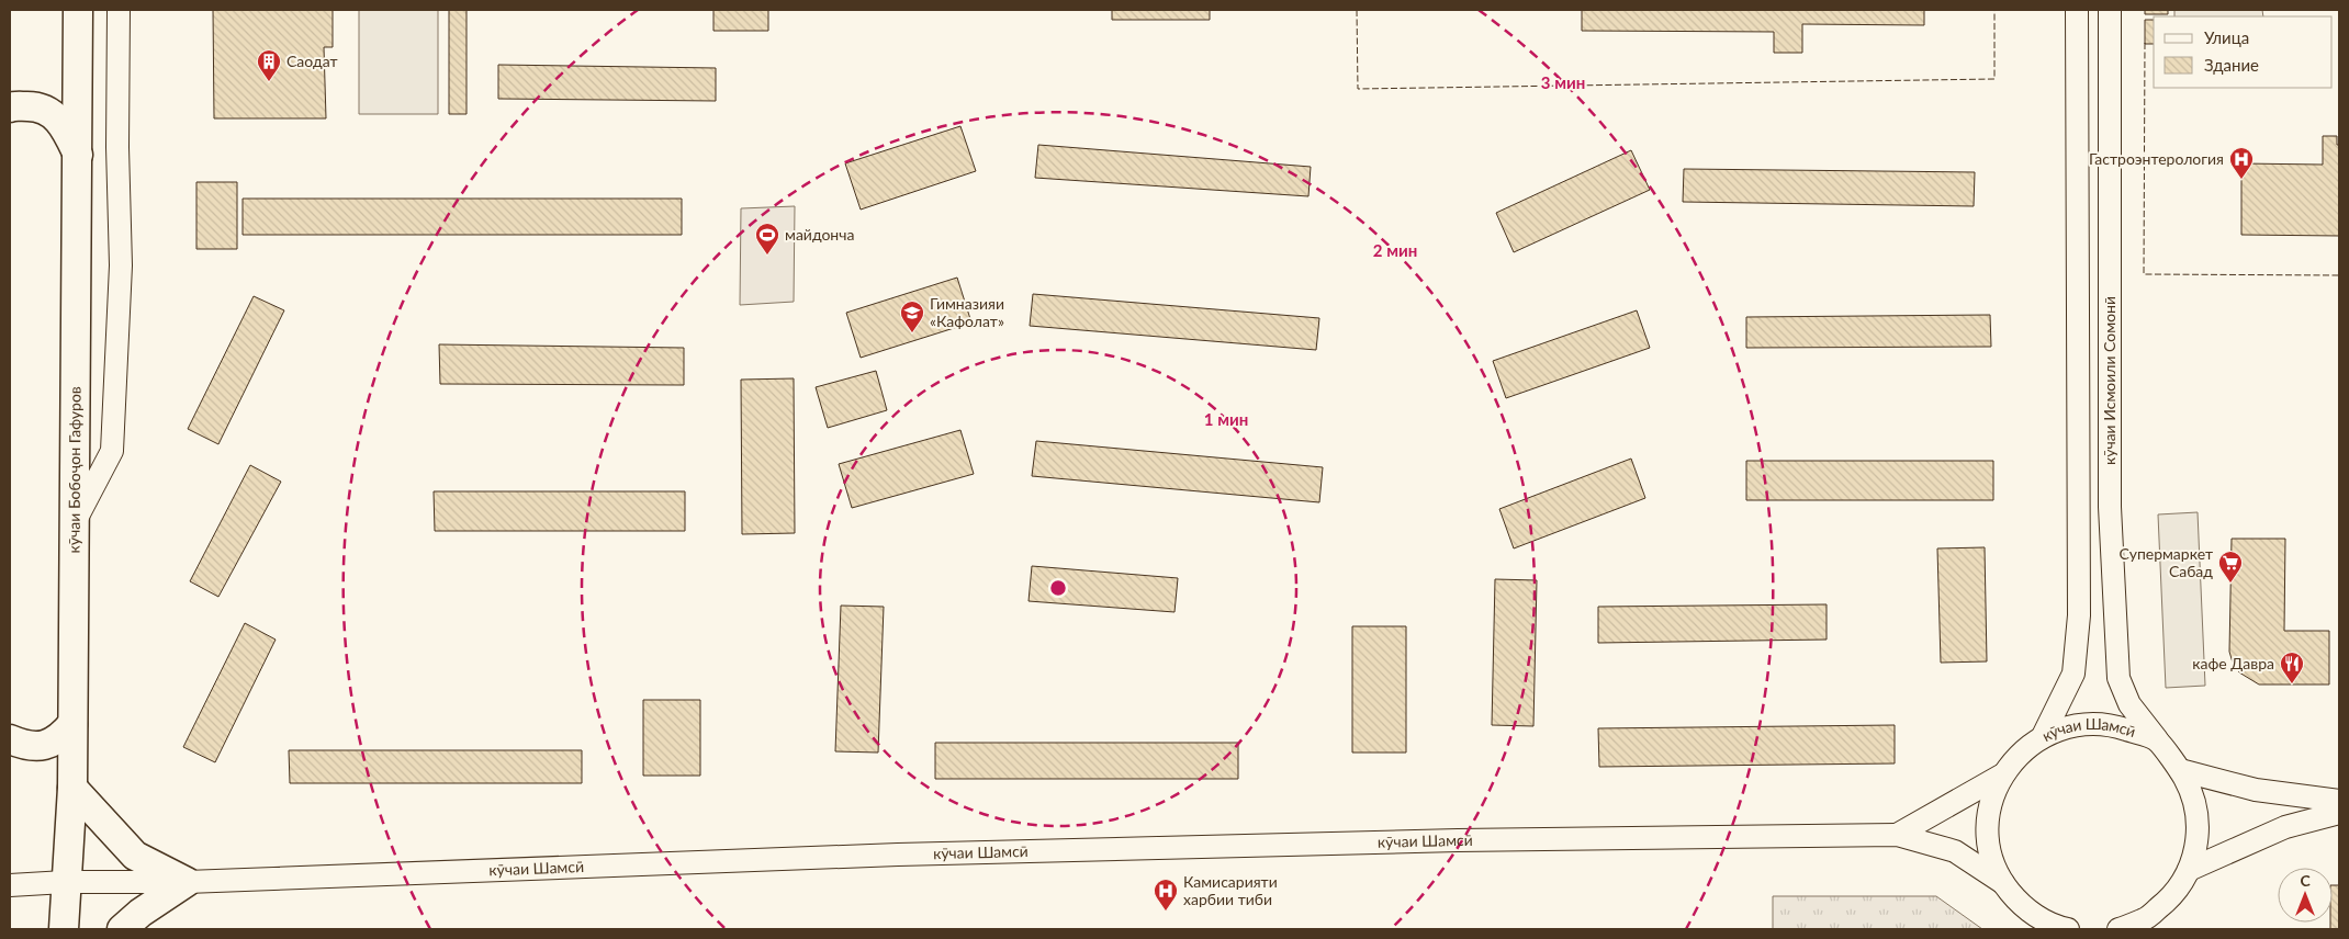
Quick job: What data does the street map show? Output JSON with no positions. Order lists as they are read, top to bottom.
{
  "streets": {
    "main road": ["кӯчаи Бобоҷон Гафуров"],
    "street": ["кӯчаи Исмоили Сомонӣ", "кӯчаи Шамсӣ"]
  },
  "crossings": [
    ["кӯчаи Исмоили Сомонӣ", "кӯчаи Шамсӣ"],
    ["кӯчаи Бобоҷон Гафуров", "кӯчаи Шамсӣ"]
  ],
  "places": {
    "building": ["Саодат"],
    "hospital": ["Гастроэнтерология", "Камисарияти харбии тиби"],
    "sports": ["майдонча"],
    "school or university": ["Гимназияи «Кафолат»"],
    "supermarket": ["Супермаркет Сабад"],
    "restaurant": ["кафе Давра"]
  },
  "legend": ["Улица", "Здание"],
  "north": "top",
  "rings": ["3 мин", "2 мин", "1 мин"]
}
